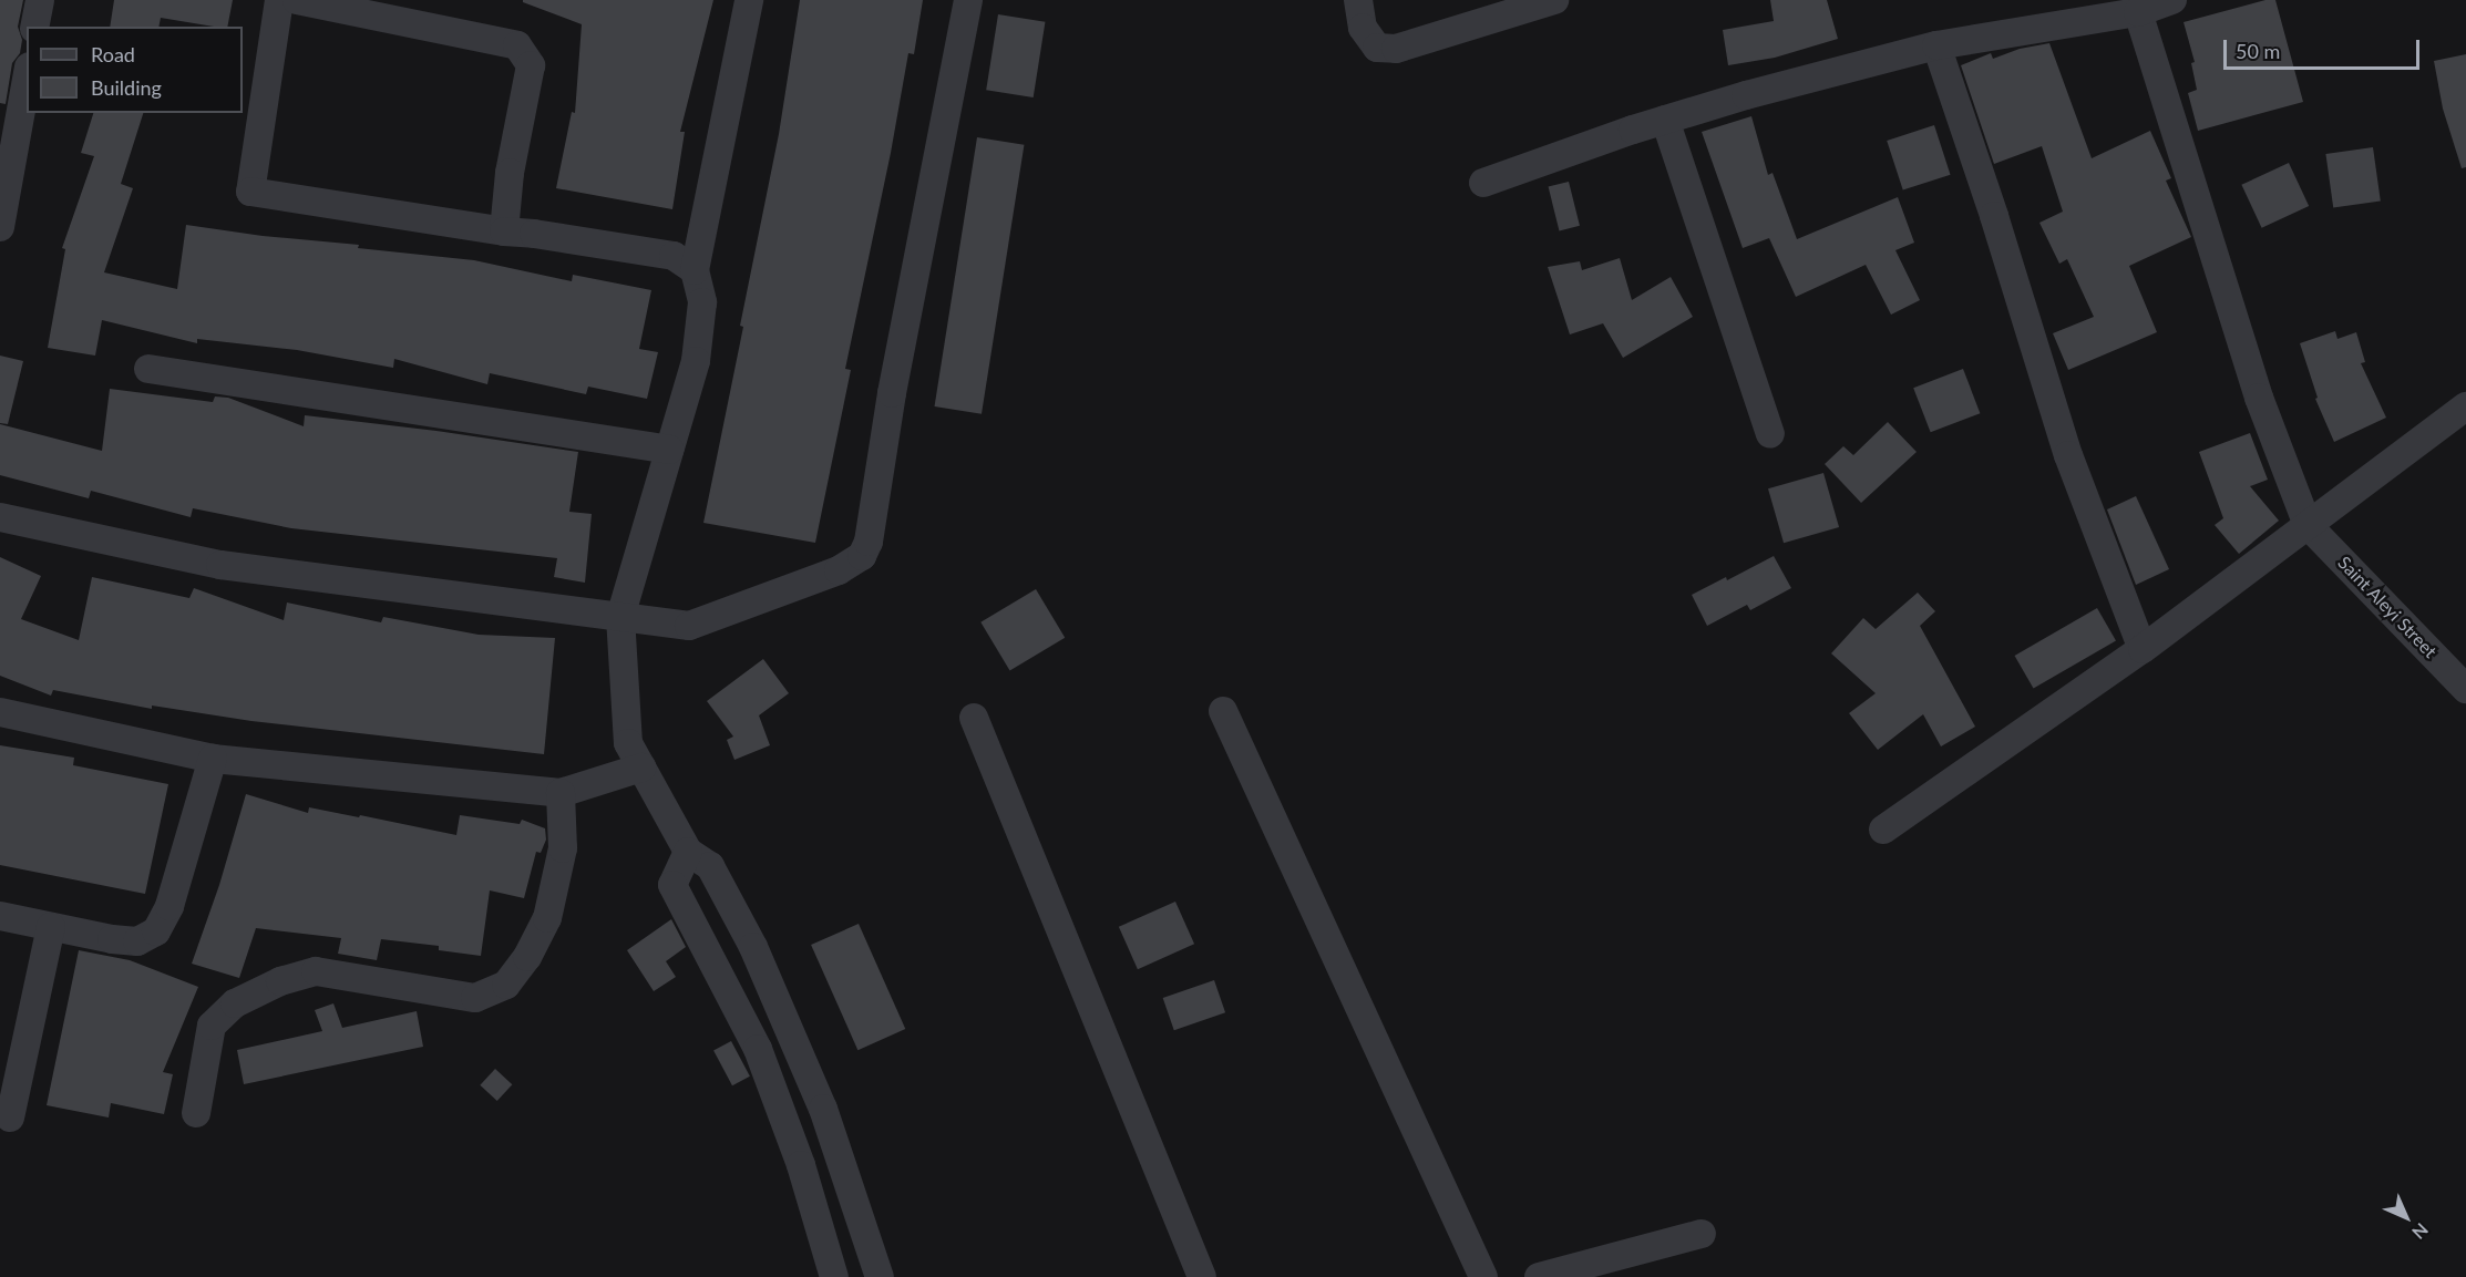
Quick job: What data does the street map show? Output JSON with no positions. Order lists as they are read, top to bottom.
{
  "streets": {
    "street": ["Saint Aleyi Street"]
  },
  "legend": ["Road", "Building"],
  "scale_bar": "50 m",
  "north": "bottom right"
}
